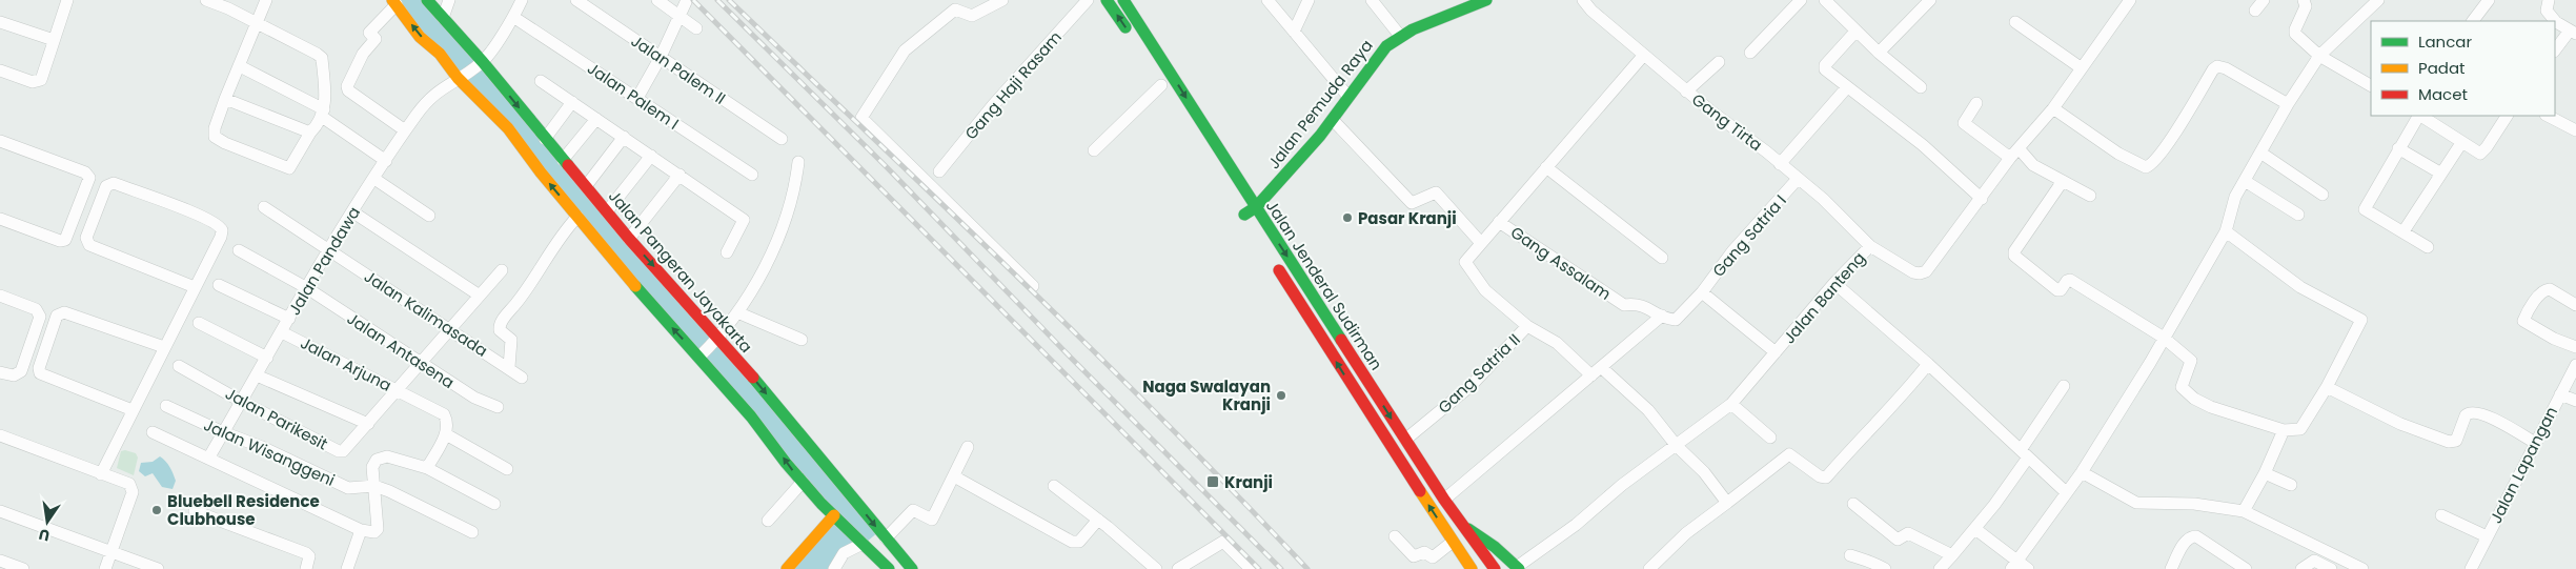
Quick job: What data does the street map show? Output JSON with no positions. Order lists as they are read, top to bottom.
{
  "streets": {
    "main road": ["Jalan Pemuda Raya", "Jalan Pangeran Jayakarta", "Jalan Jenderal Sudirman"],
    "street": [
      "Jalan Palem II",
      "Gang Haji Rasam",
      "Jalan Palem I",
      "Gang Tirta",
      "Gang Satria I",
      "Jalan Pandawa",
      "Gang Assalam",
      "Jalan Banteng",
      "Jalan Kalimasada",
      "Jalan Antasena",
      "Jalan Arjuna",
      "Gang Satria II",
      "Jalan Parikesit",
      "Jalan Wisanggeni",
      "Jalan Lapangan"
    ]
  },
  "crossings": [
    ["Jalan Pemuda Raya", "Jalan Jenderal Sudirman"],
    ["Gang Tirta", "Gang Satria I"],
    ["Gang Tirta", "Jalan Banteng"],
    ["Jalan Pandawa", "Jalan Pangeran Jayakarta"],
    ["Jalan Pandawa", "Jalan Kalimasada"],
    ["Jalan Pandawa", "Jalan Antasena"],
    ["Jalan Pandawa", "Jalan Arjuna"],
    ["Jalan Pandawa", "Jalan Parikesit"],
    ["Jalan Pandawa", "Jalan Wisanggeni"],
    ["Jalan Jenderal Sudirman", "Jalan Banteng"],
    ["Jalan Jenderal Sudirman", "Gang Satria II"],
    ["Jalan Arjuna", "Jalan Parikesit"]
  ],
  "places": {
    "other": ["Pasar Kranji", "Naga Swalayan Kranji", "Bluebell Residence Clubhouse"],
    "transit": ["Kranji"]
  },
  "legend": ["Lancar", "Padat", "Macet"],
  "north": "bottom"
}
